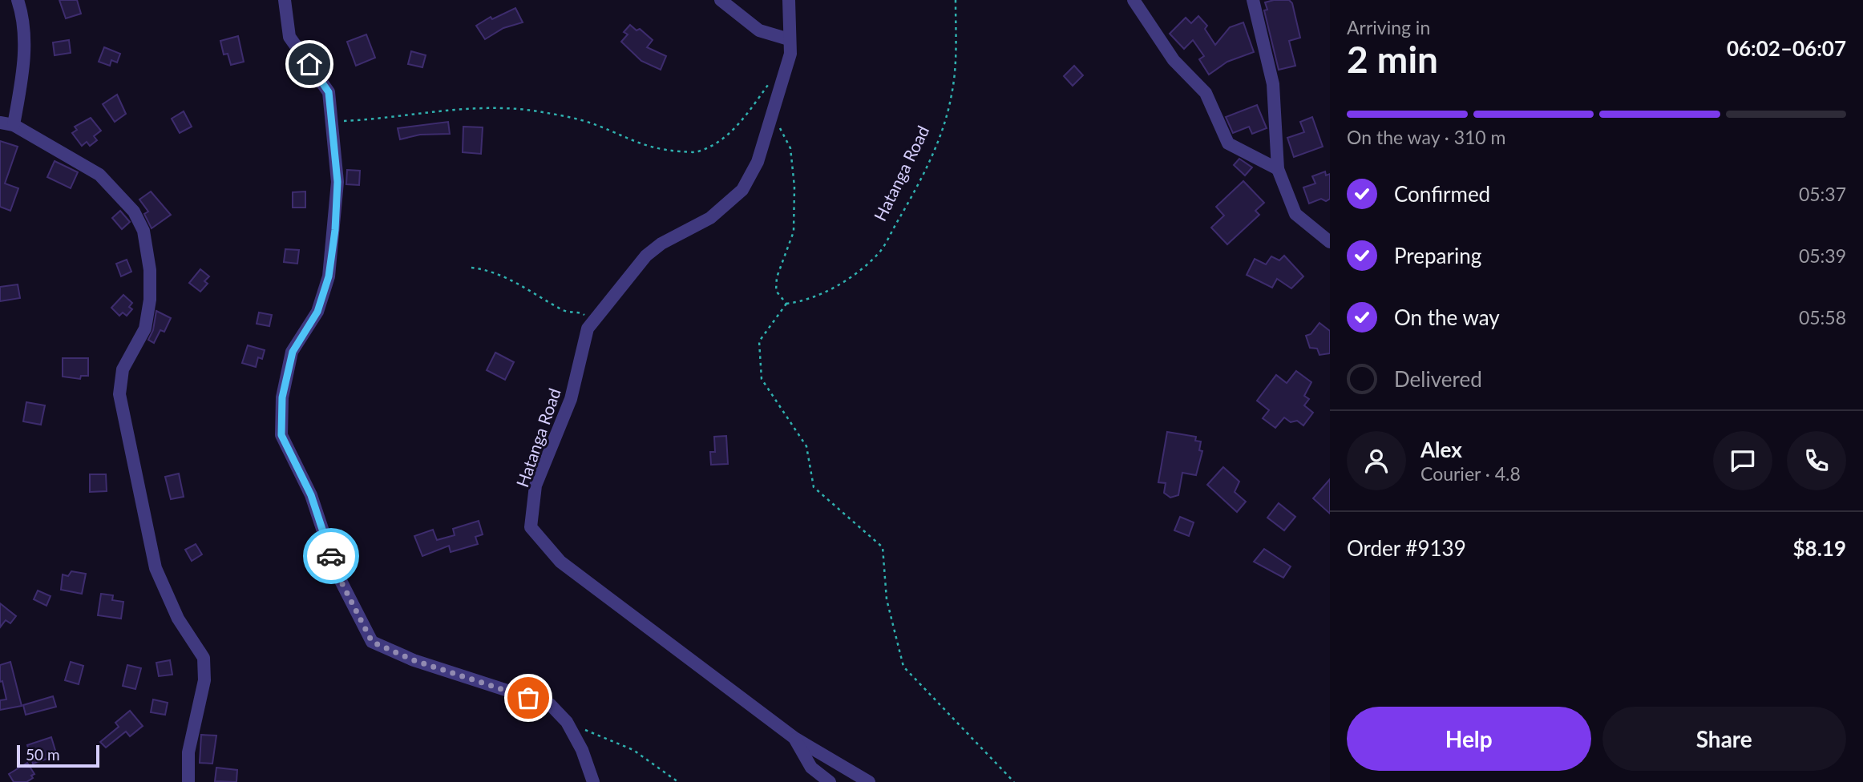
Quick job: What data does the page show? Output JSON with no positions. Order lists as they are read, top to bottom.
{
  "streets": {
    "street": ["Hatanga Road"]
  },
  "scale_bar": "50 m",
  "page": {
    "heading": ["2 min", "Arriving in", "06:02–06:07"],
    "panel": [
      "Alex",
      "Courier · 4.8",
      "Order #9139",
      "$8.19"
    ],
    "bar": "On the way · 310 m",
    "list": [
      ["Confirmed", "05:37"],
      ["Preparing", "05:39"],
      ["On the way", "05:58"],
      "Delivered"
    ],
    "buttons": ["Help", "Share"],
    "scale": "50 m"
  }
}
